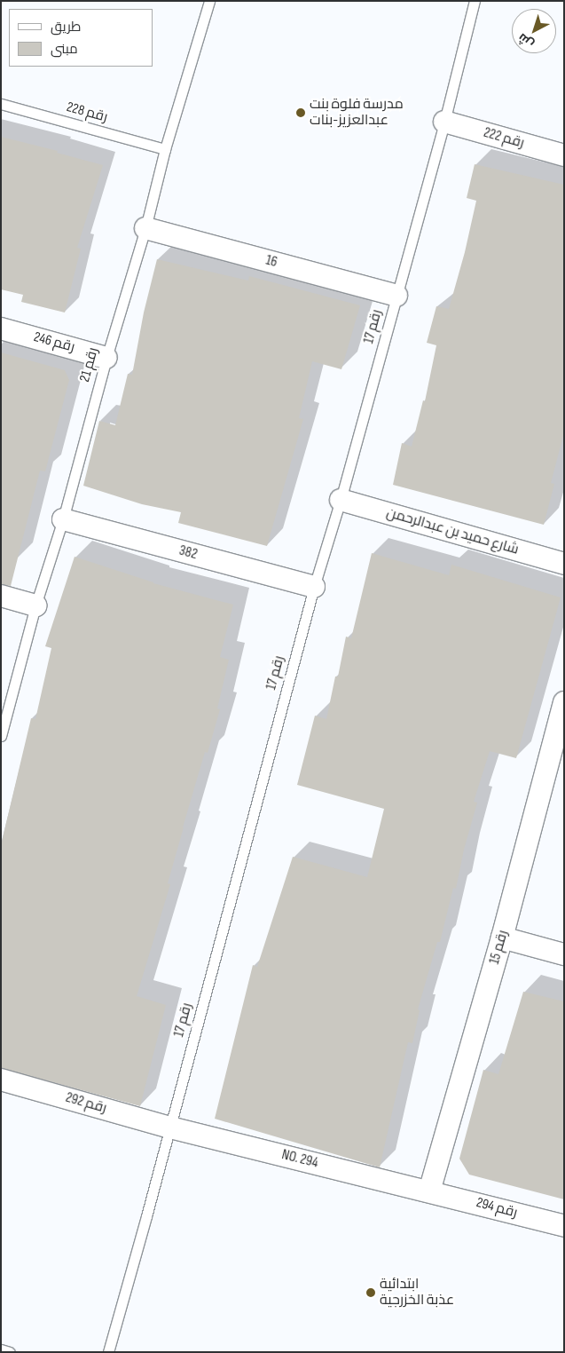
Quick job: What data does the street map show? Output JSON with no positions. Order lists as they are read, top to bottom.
{
  "streets": {
    "street": [
      "رقم 222",
      "16",
      "رقم 246",
      "شارع حميد بن عبدالرحمن",
      "382",
      "رقم 15",
      "رقم 292",
      "NO. 294",
      "رقم 294"
    ],
    "lane": ["رقم 228", "رقم 17", "رقم 21"]
  },
  "crossings": [
    ["رقم 228", "رقم 21"],
    ["رقم 222", "رقم 17"],
    ["16", "رقم 17"],
    ["16", "رقم 21"],
    ["رقم 17", "شارع حميد بن عبدالرحمن"],
    ["رقم 17", "382"],
    ["رقم 17", "رقم 292"],
    ["رقم 17", "NO. 294"],
    ["رقم 246", "رقم 21"],
    ["رقم 21", "382"],
    ["رقم 15", "NO. 294"],
    ["رقم 15", "رقم 294"],
    ["رقم 292", "NO. 294"],
    ["NO. 294", "رقم 294"]
  ],
  "places": ["مدرسة فلوة بنت عبدالعزيز-بنات", "ابتدائية عذبة الخزرجية"],
  "legend": ["طريق", "مبنى"],
  "north": "bottom left"
}
